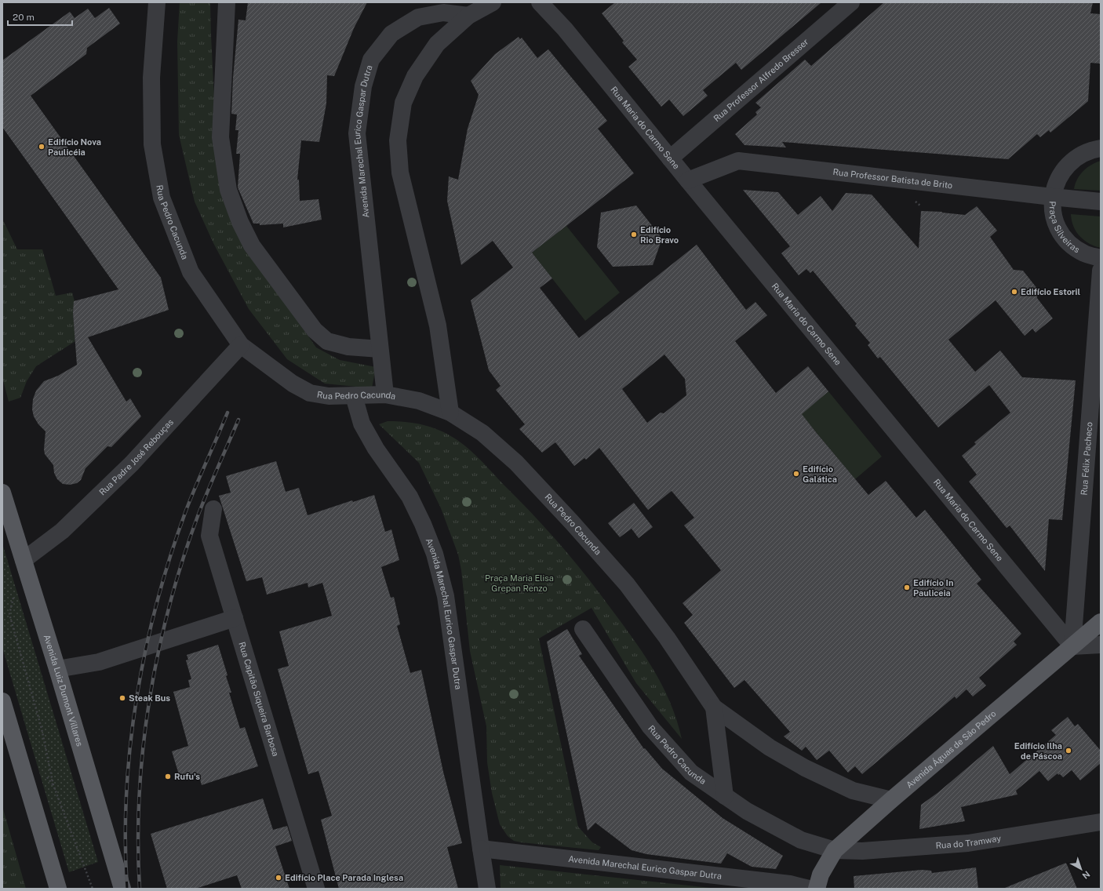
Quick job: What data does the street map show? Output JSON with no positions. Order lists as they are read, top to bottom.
{
  "streets": {
    "main road": ["Avenida Luiz Dumont Villares", "Avenida Águas de São Pedro"],
    "street": [
      "Rua Professor Alfredo Bresser",
      "Rua Maria do Carmo Sene",
      "Avenida Marechal Eurico Gaspar Dutra",
      "Rua Professor Batista de Brito",
      "Rua Pedro Cacunda",
      "Praça Silveiras",
      "Rua Padre José Rebouças",
      "Rua Félix Pacheco",
      "Rua Capitão Siqueira Barbosa",
      "Rua do Tramway"
    ]
  },
  "crossings": [
    ["Rua Professor Alfredo Bresser", "Rua Maria do Carmo Sene"],
    ["Rua Maria do Carmo Sene", "Rua Professor Batista de Brito"],
    ["Rua Maria do Carmo Sene", "Rua Félix Pacheco"],
    ["Rua Maria do Carmo Sene", "Avenida Águas de São Pedro"],
    ["Avenida Marechal Eurico Gaspar Dutra", "Rua Pedro Cacunda"],
    ["Rua Professor Batista de Brito", "Praça Silveiras"],
    ["Rua Pedro Cacunda", "Rua Padre José Rebouças"],
    ["Rua Pedro Cacunda", "Avenida Águas de São Pedro"],
    ["Rua Pedro Cacunda", "Rua do Tramway"],
    ["Rua Padre José Rebouças", "Avenida Luiz Dumont Villares"],
    ["Rua Félix Pacheco", "Avenida Águas de São Pedro"],
    ["Avenida Águas de São Pedro", "Rua do Tramway"]
  ],
  "parks": ["Praça Maria Elisa Grepan Renzo"],
  "places": [
    "Edifício Nova Paulicéia",
    "Edifício Rio Bravo",
    "Edifício Estoril",
    "Edifício Galática",
    "Edifício In Pauliceia",
    "Steak Bus",
    "Edifício Ilha de Páscoa",
    "Rufu's",
    "Edifício Place Parada Inglesa"
  ],
  "scale_bar": "20 m",
  "north": "bottom right"
}
